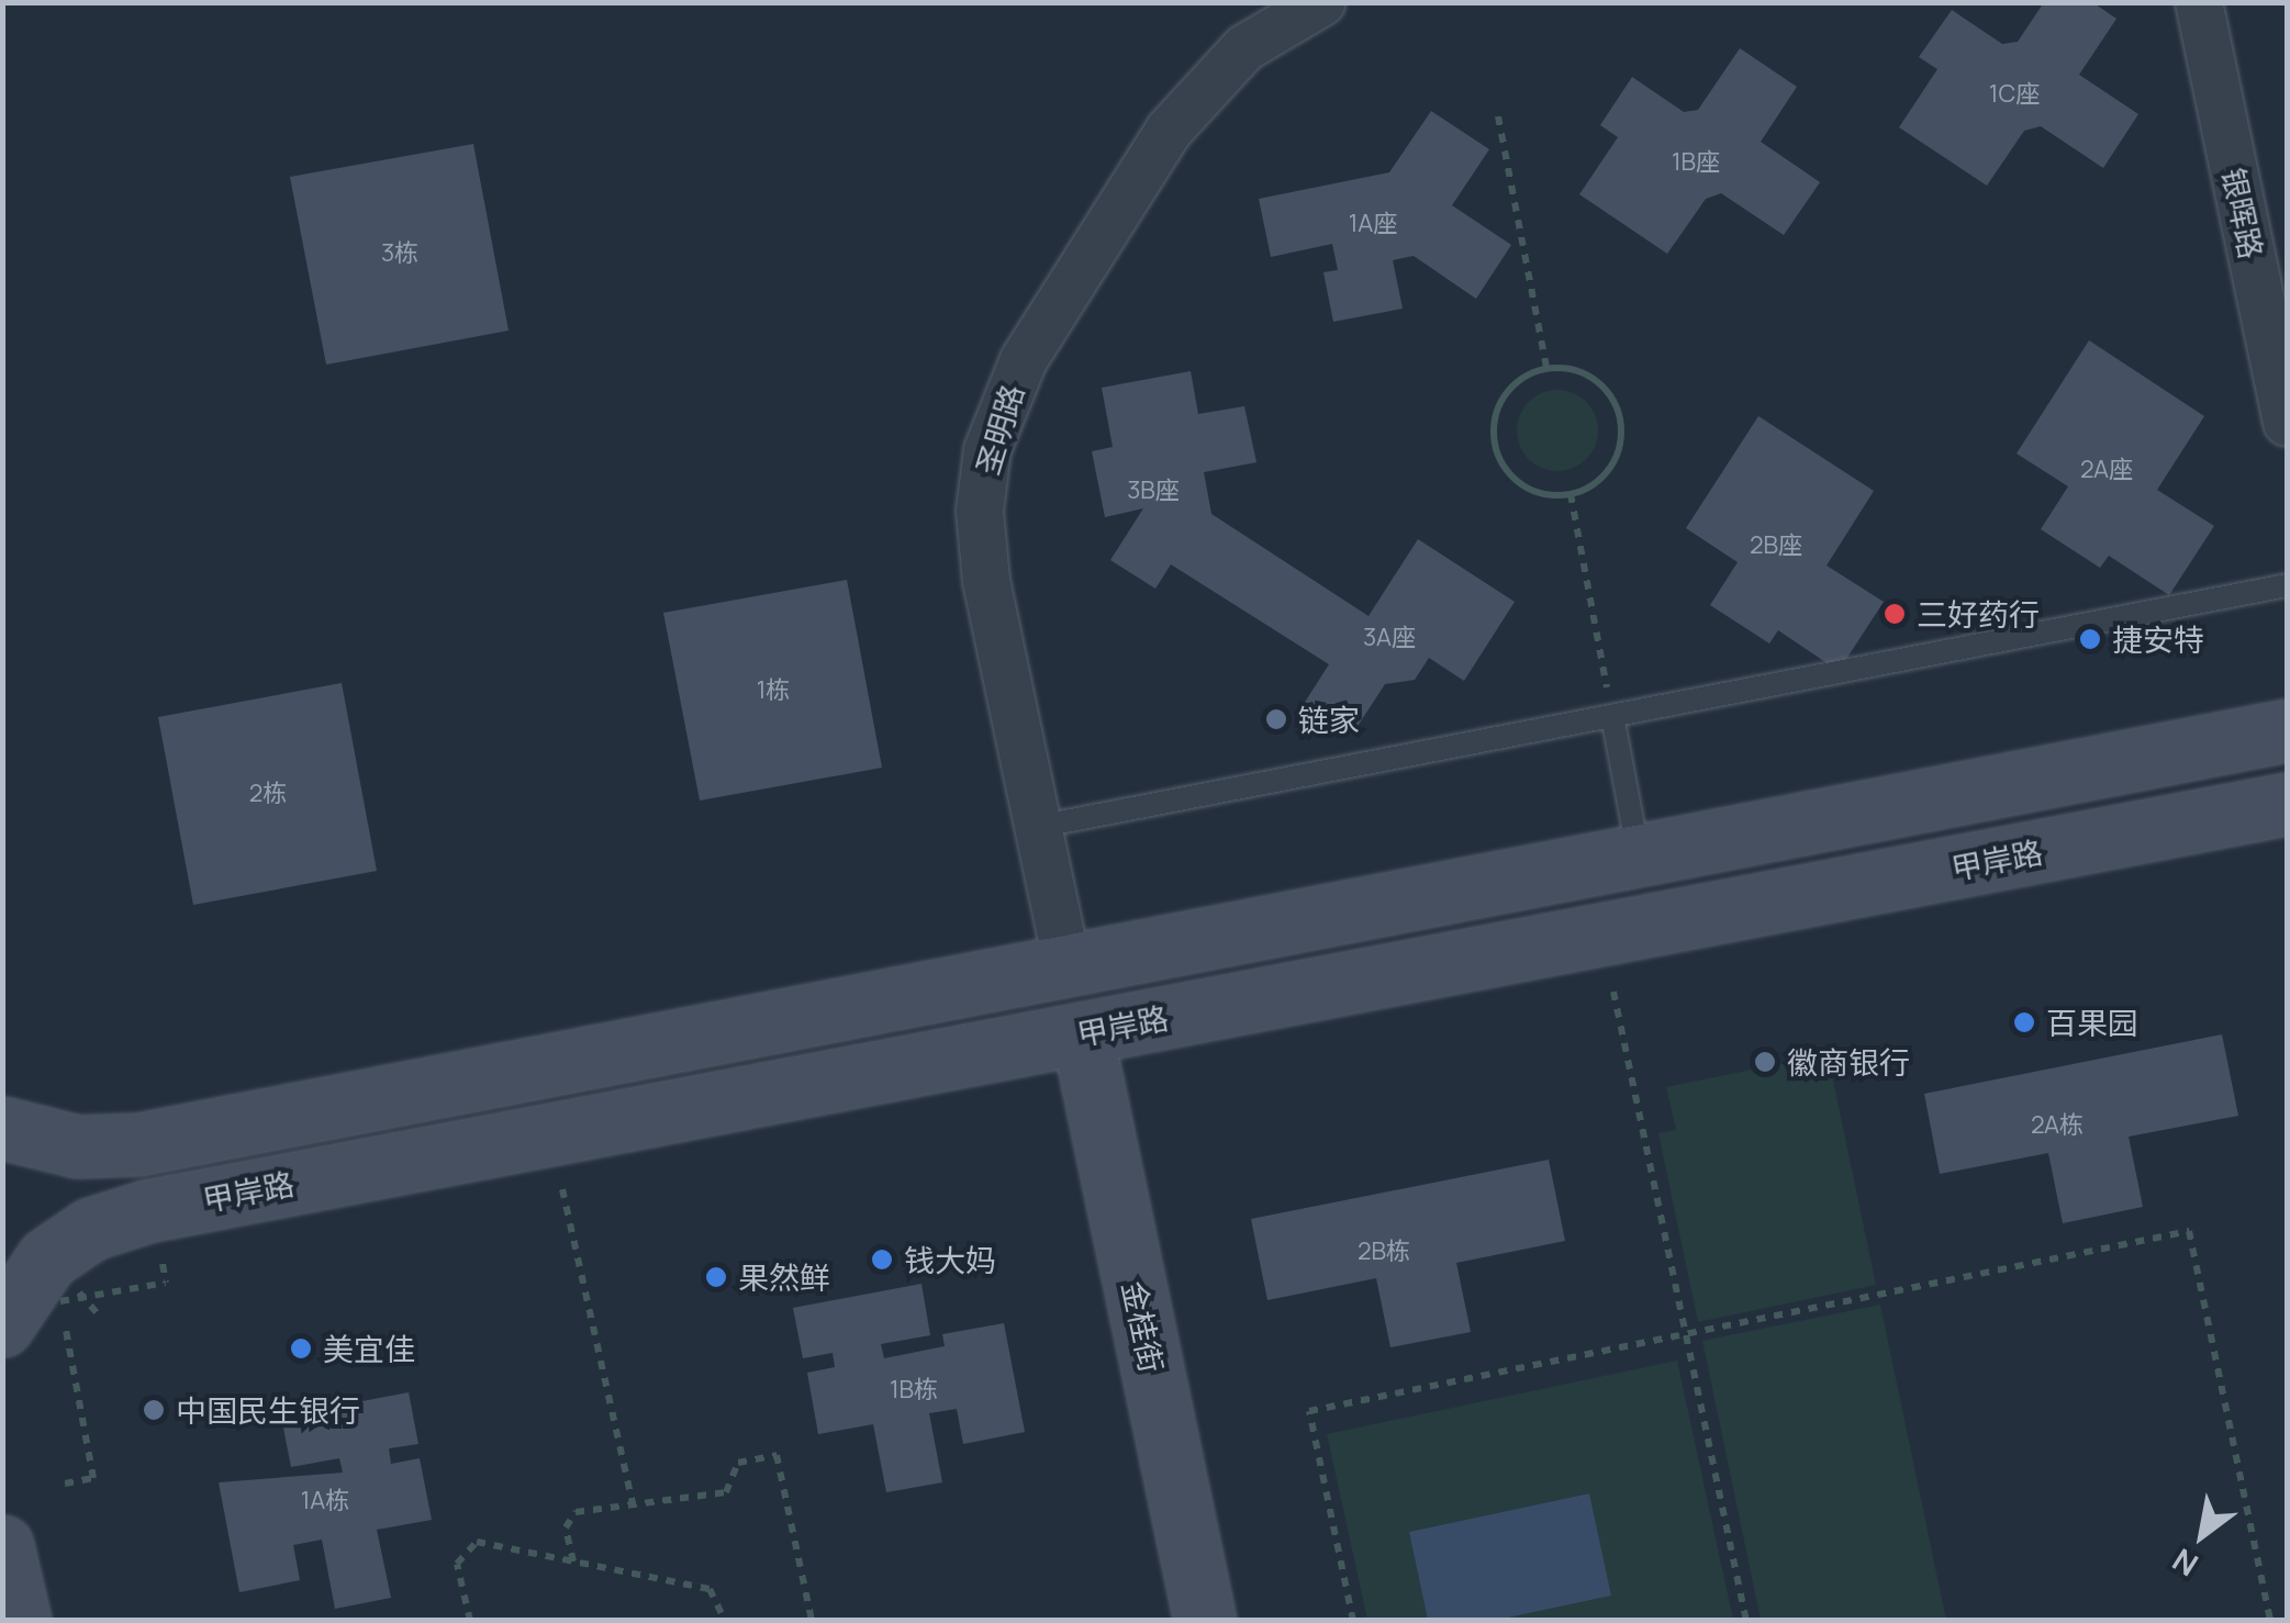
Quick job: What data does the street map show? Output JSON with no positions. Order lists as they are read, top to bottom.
{
  "streets": {
    "main road": ["甲岸路", "金桂街"],
    "street": ["银晖路", "圣明路"]
  },
  "crossings": [
    ["甲岸路", "金桂街"]
  ],
  "places": [
    "三好药行",
    "捷安特",
    "链家",
    "百果园",
    "徽商银行",
    "钱大妈",
    "果然鲜",
    "美宜佳",
    "中国民生银行"
  ],
  "house_numbers": [
    "1C座",
    "1B座",
    "1A座",
    "3栋",
    "2A座",
    "3B座",
    "2B座",
    "3A座",
    "1栋",
    "2栋",
    "2A栋",
    "2B栋",
    "1B栋",
    "1A栋"
  ],
  "north": "bottom left"
}
